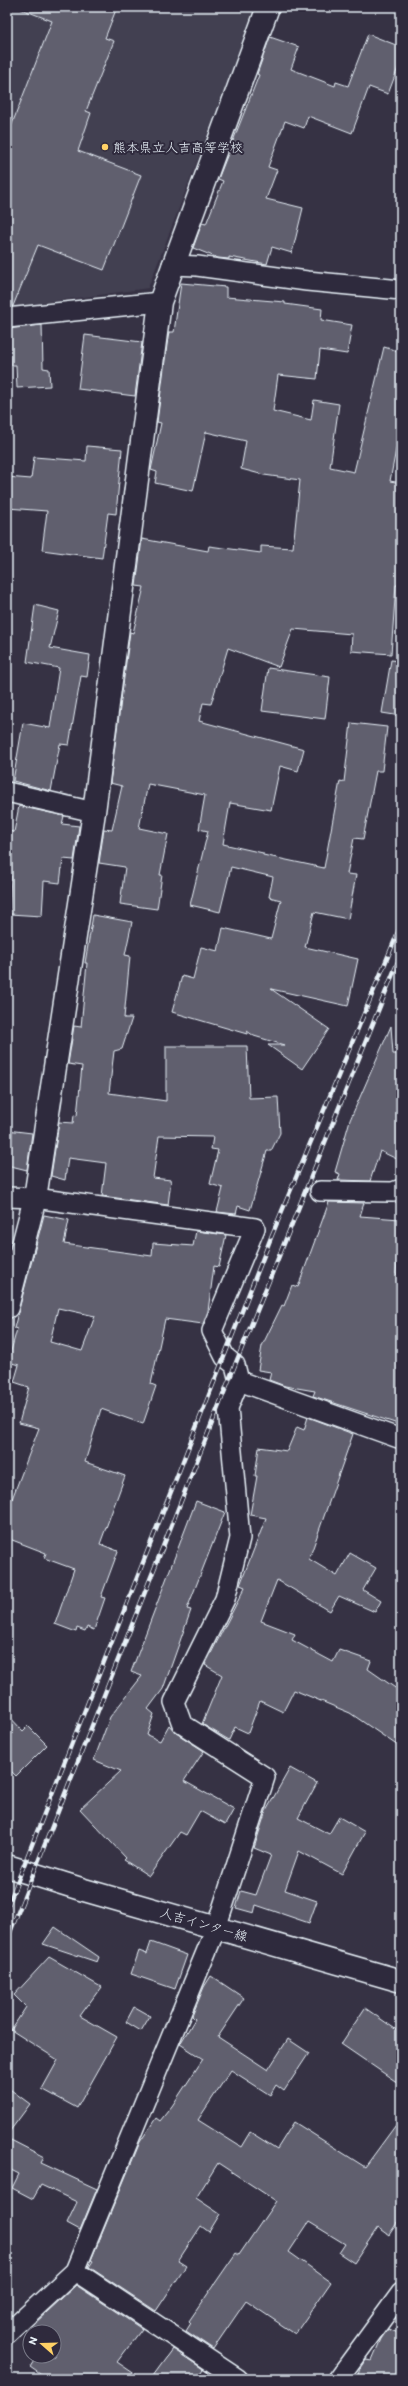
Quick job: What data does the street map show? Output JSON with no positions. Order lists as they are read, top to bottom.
{
  "streets": {
    "street": ["人吉インター線"]
  },
  "places": ["熊本県立人吉高等学校"],
  "north": "left"
}
